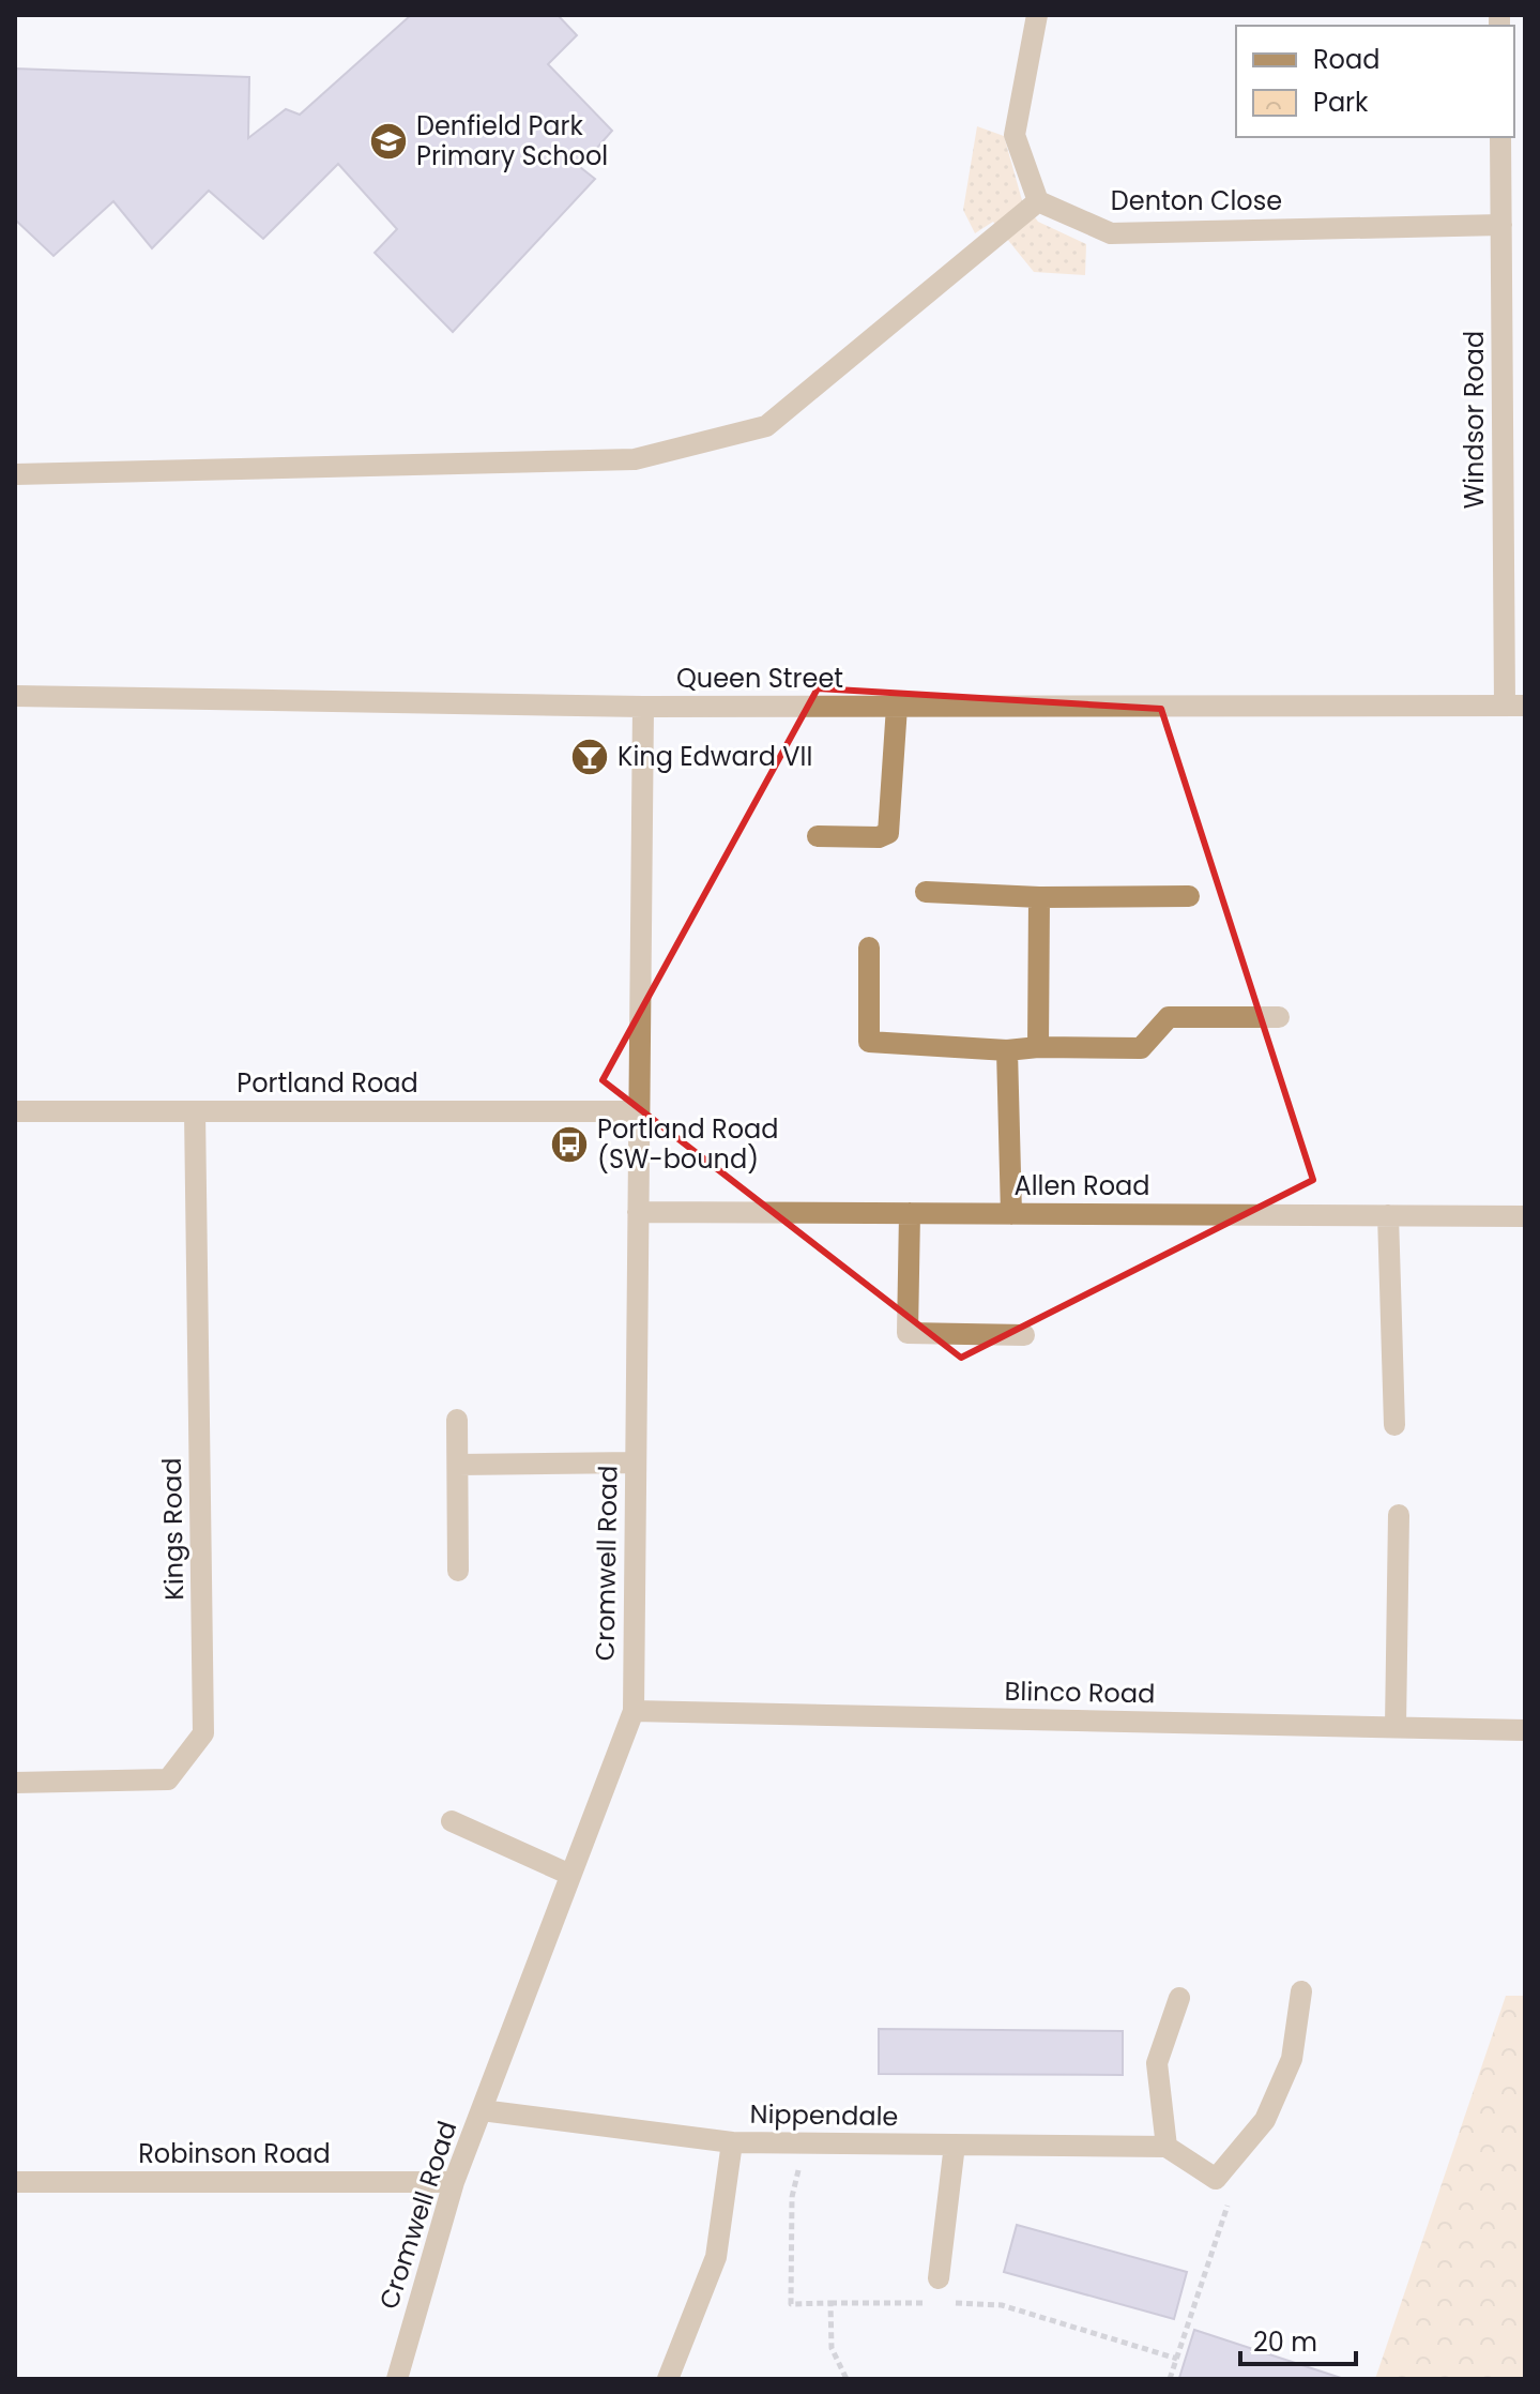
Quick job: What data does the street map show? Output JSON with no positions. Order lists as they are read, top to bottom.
{
  "streets": {
    "street": [
      "Denton Close",
      "Windsor Road",
      "Queen Street",
      "Portland Road",
      "Allen Road",
      "Kings Road",
      "Cromwell Road",
      "Blinco Road",
      "Nippendale",
      "Robinson Road"
    ]
  },
  "crossings": [
    ["Denton Close", "Windsor Road"],
    ["Windsor Road", "Queen Street"],
    ["Queen Street", "Cromwell Road"],
    ["Portland Road", "Kings Road"],
    ["Portland Road", "Cromwell Road"],
    ["Allen Road", "Cromwell Road"],
    ["Cromwell Road", "Blinco Road"],
    ["Cromwell Road", "Nippendale"],
    ["Cromwell Road", "Robinson Road"]
  ],
  "places": {
    "school or university": ["Denfield Park Primary School"],
    "bar": ["King Edward VII"],
    "bus stop": ["Portland Road (SW-bound)"]
  },
  "legend": ["Road", "Park"],
  "scale_bar": "20 m"
}
